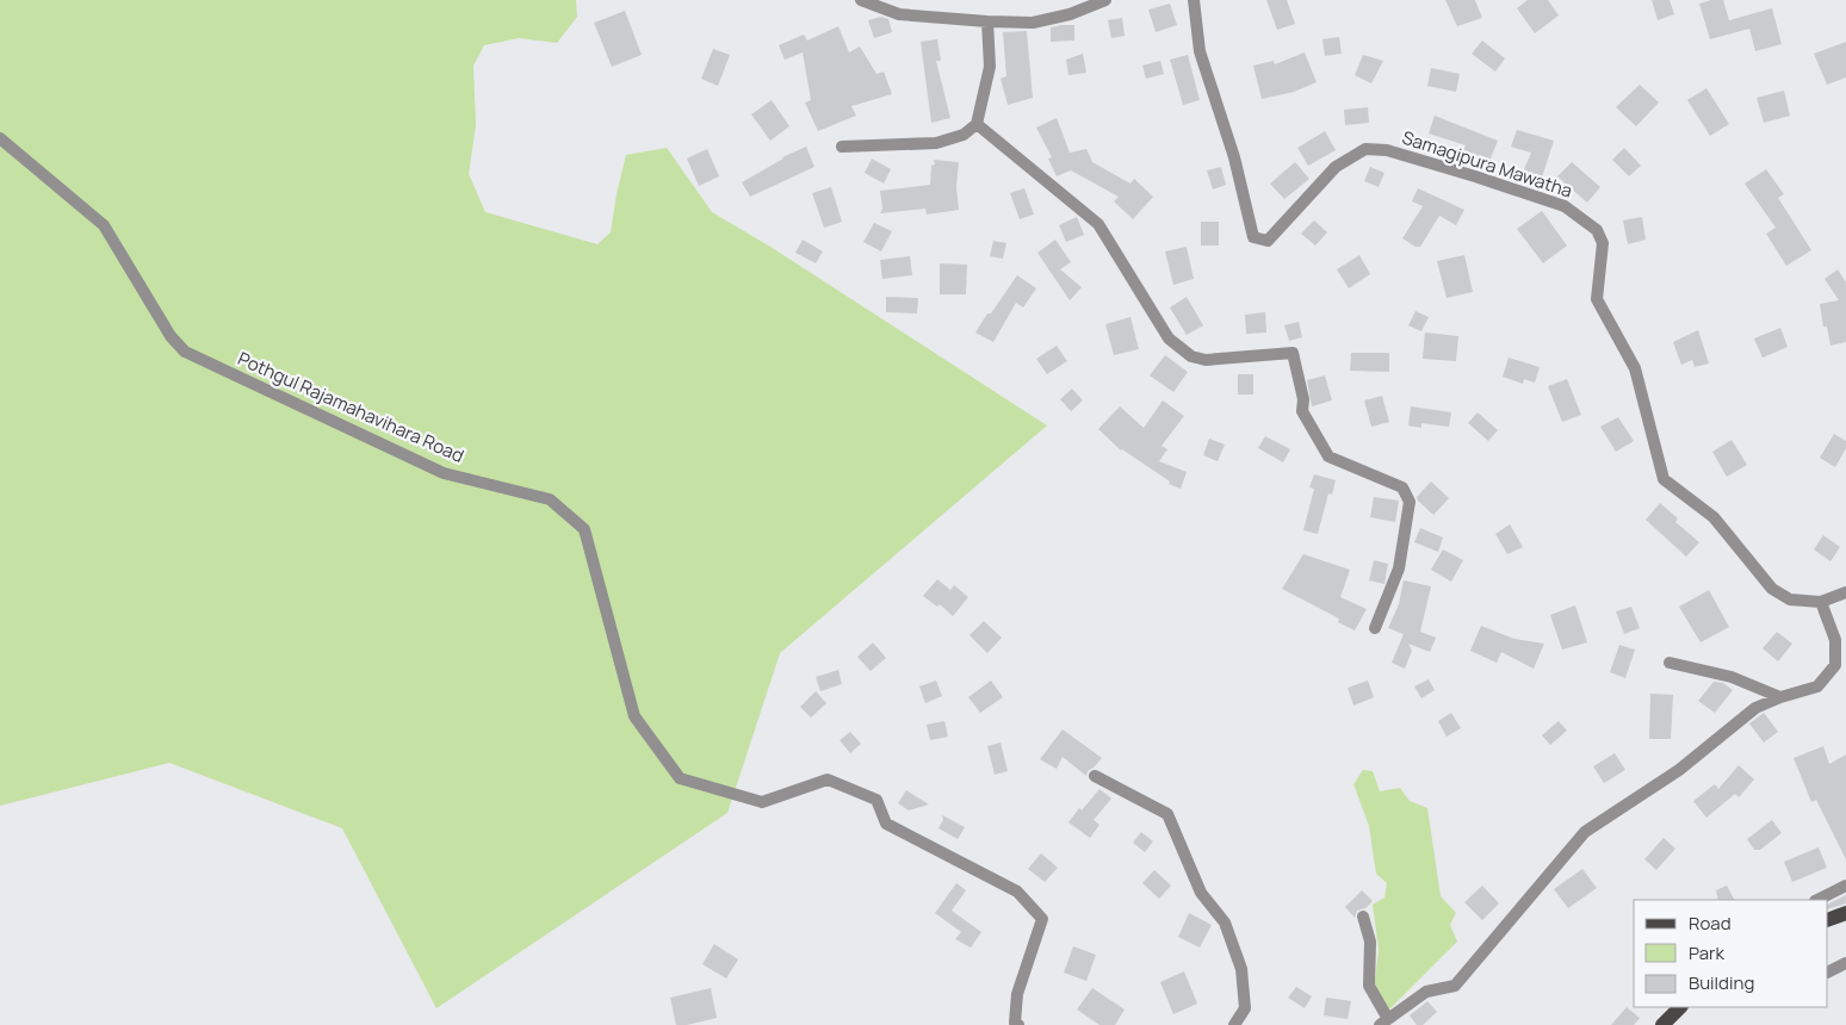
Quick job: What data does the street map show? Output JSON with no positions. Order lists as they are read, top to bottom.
{
  "streets": {
    "street": ["Samagipura Mawatha", "Pothgul Rajamahavihara Road"]
  },
  "legend": ["Road", "Park", "Building"]
}
